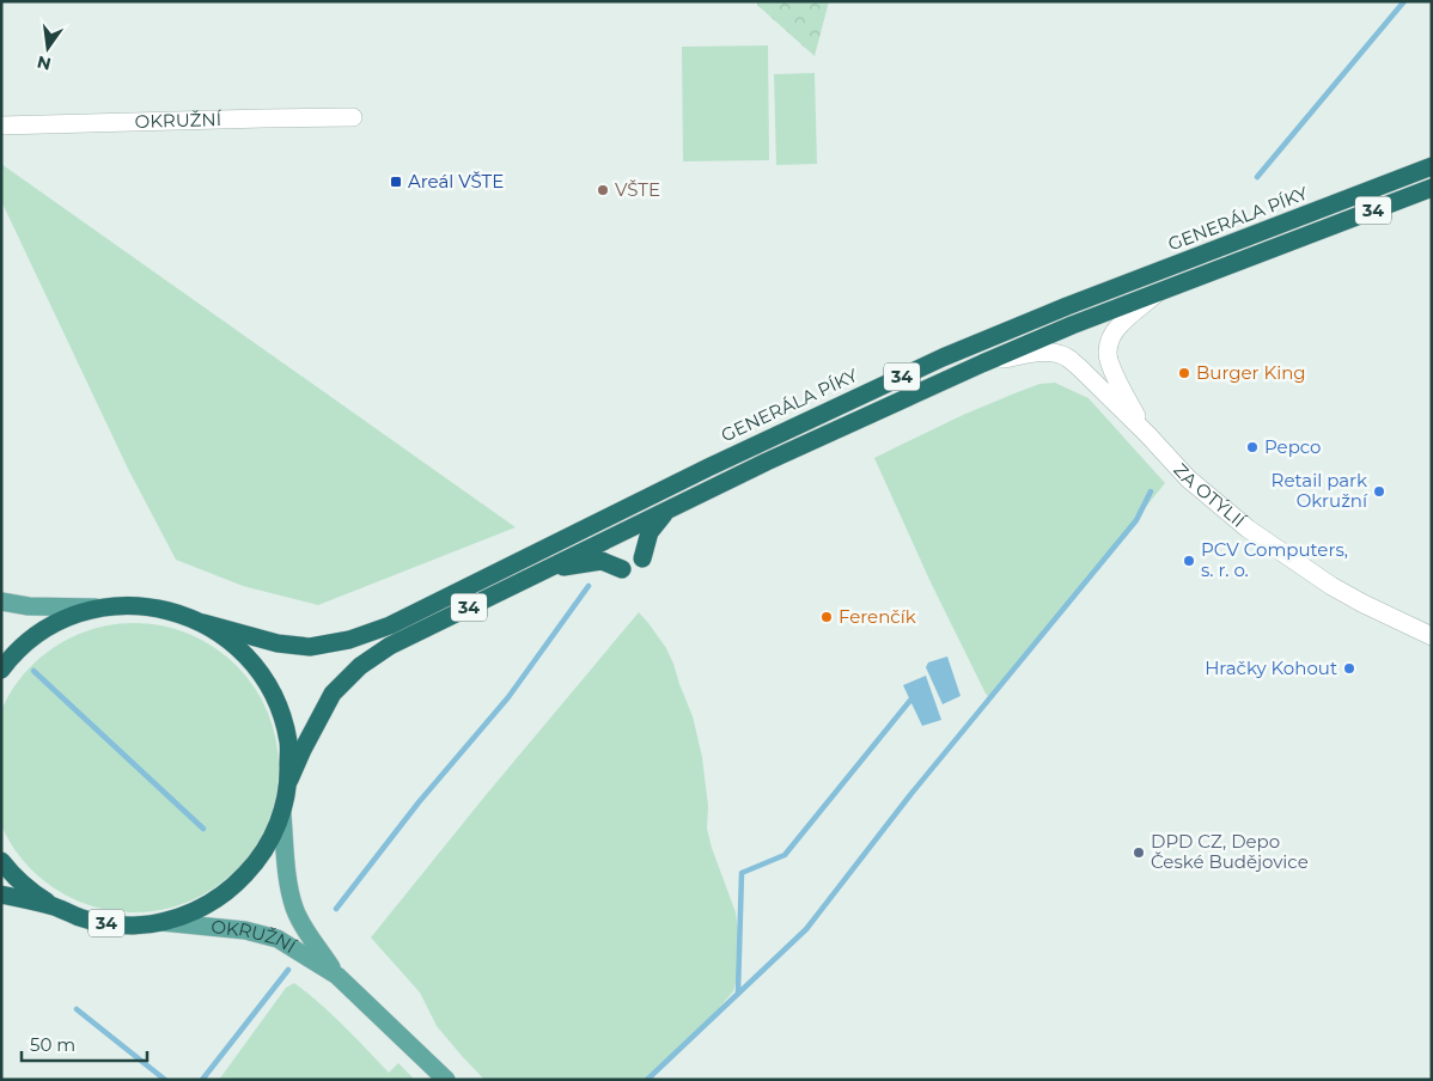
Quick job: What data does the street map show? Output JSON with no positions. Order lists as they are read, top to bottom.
{
  "streets": {
    "highway": ["34", "GENERÁLA PÍKY"],
    "main road": ["OKRUŽNÍ"],
    "street": ["ZA OTÝLIÍ"]
  },
  "crossings": [
    ["OKRUŽNÍ", "34"],
    ["34", "GENERÁLA PÍKY"],
    ["34", "ZA OTÝLIÍ"]
  ],
  "places": {
    "transit": ["Areál VŠTE"],
    "other": [
      "VŠTE",
      "Burger King",
      "Pepco",
      "Retail park Okružní",
      "PCV Computers, s. r. o.",
      "Ferenčík",
      "Hračky Kohout",
      "DPD CZ, Depo České Budějovice"
    ]
  },
  "scale_bar": "50 m",
  "north": "bottom"
}
